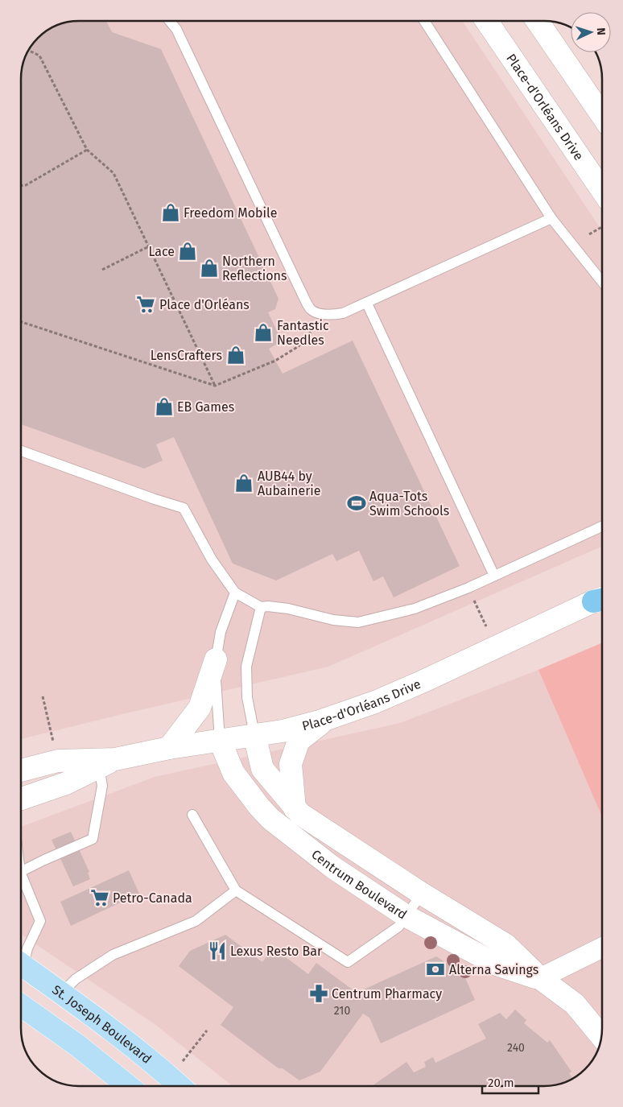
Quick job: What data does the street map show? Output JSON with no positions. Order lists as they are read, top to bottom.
{
  "streets": {
    "main road": ["Place-d'Orléans Drive", "Centrum Boulevard", "St. Joseph Boulevard"]
  },
  "crossings": [
    ["Place-d'Orléans Drive", "Centrum Boulevard"]
  ],
  "places": {
    "shop": [
      "Freedom Mobile",
      "Lace",
      "Northern Reflections",
      "Fantastic Needles",
      "LensCrafters",
      "EB Games",
      "AUB44 by Aubainerie"
    ],
    "supermarket": ["Place d'Orléans", "Petro-Canada"],
    "sports": ["Aqua-Tots Swim Schools"],
    "restaurant": ["Lexus Resto Bar"],
    "bank": ["Alterna Savings"],
    "pharmacy": ["Centrum Pharmacy"]
  },
  "house_numbers": ["210", "240"],
  "scale_bar": "20 m",
  "north": "right"
}
